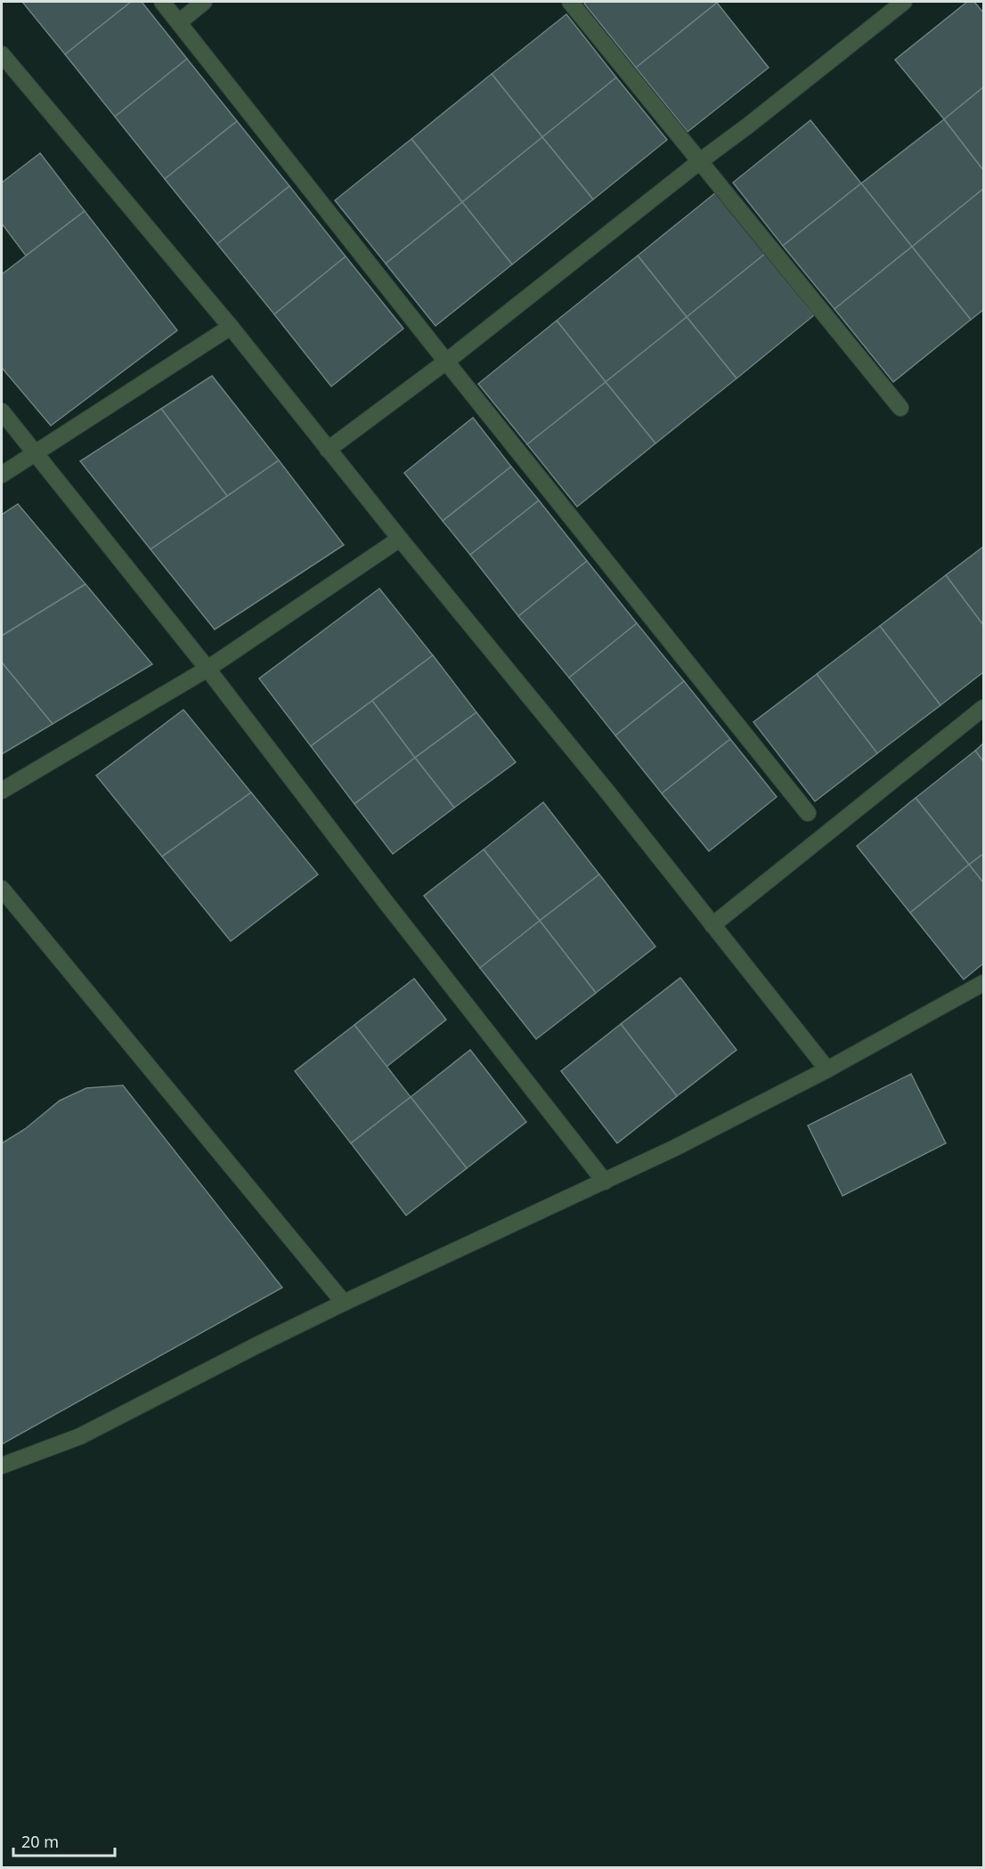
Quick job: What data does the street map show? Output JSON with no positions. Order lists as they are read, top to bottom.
{
  "scale_bar": "20 m"
}
